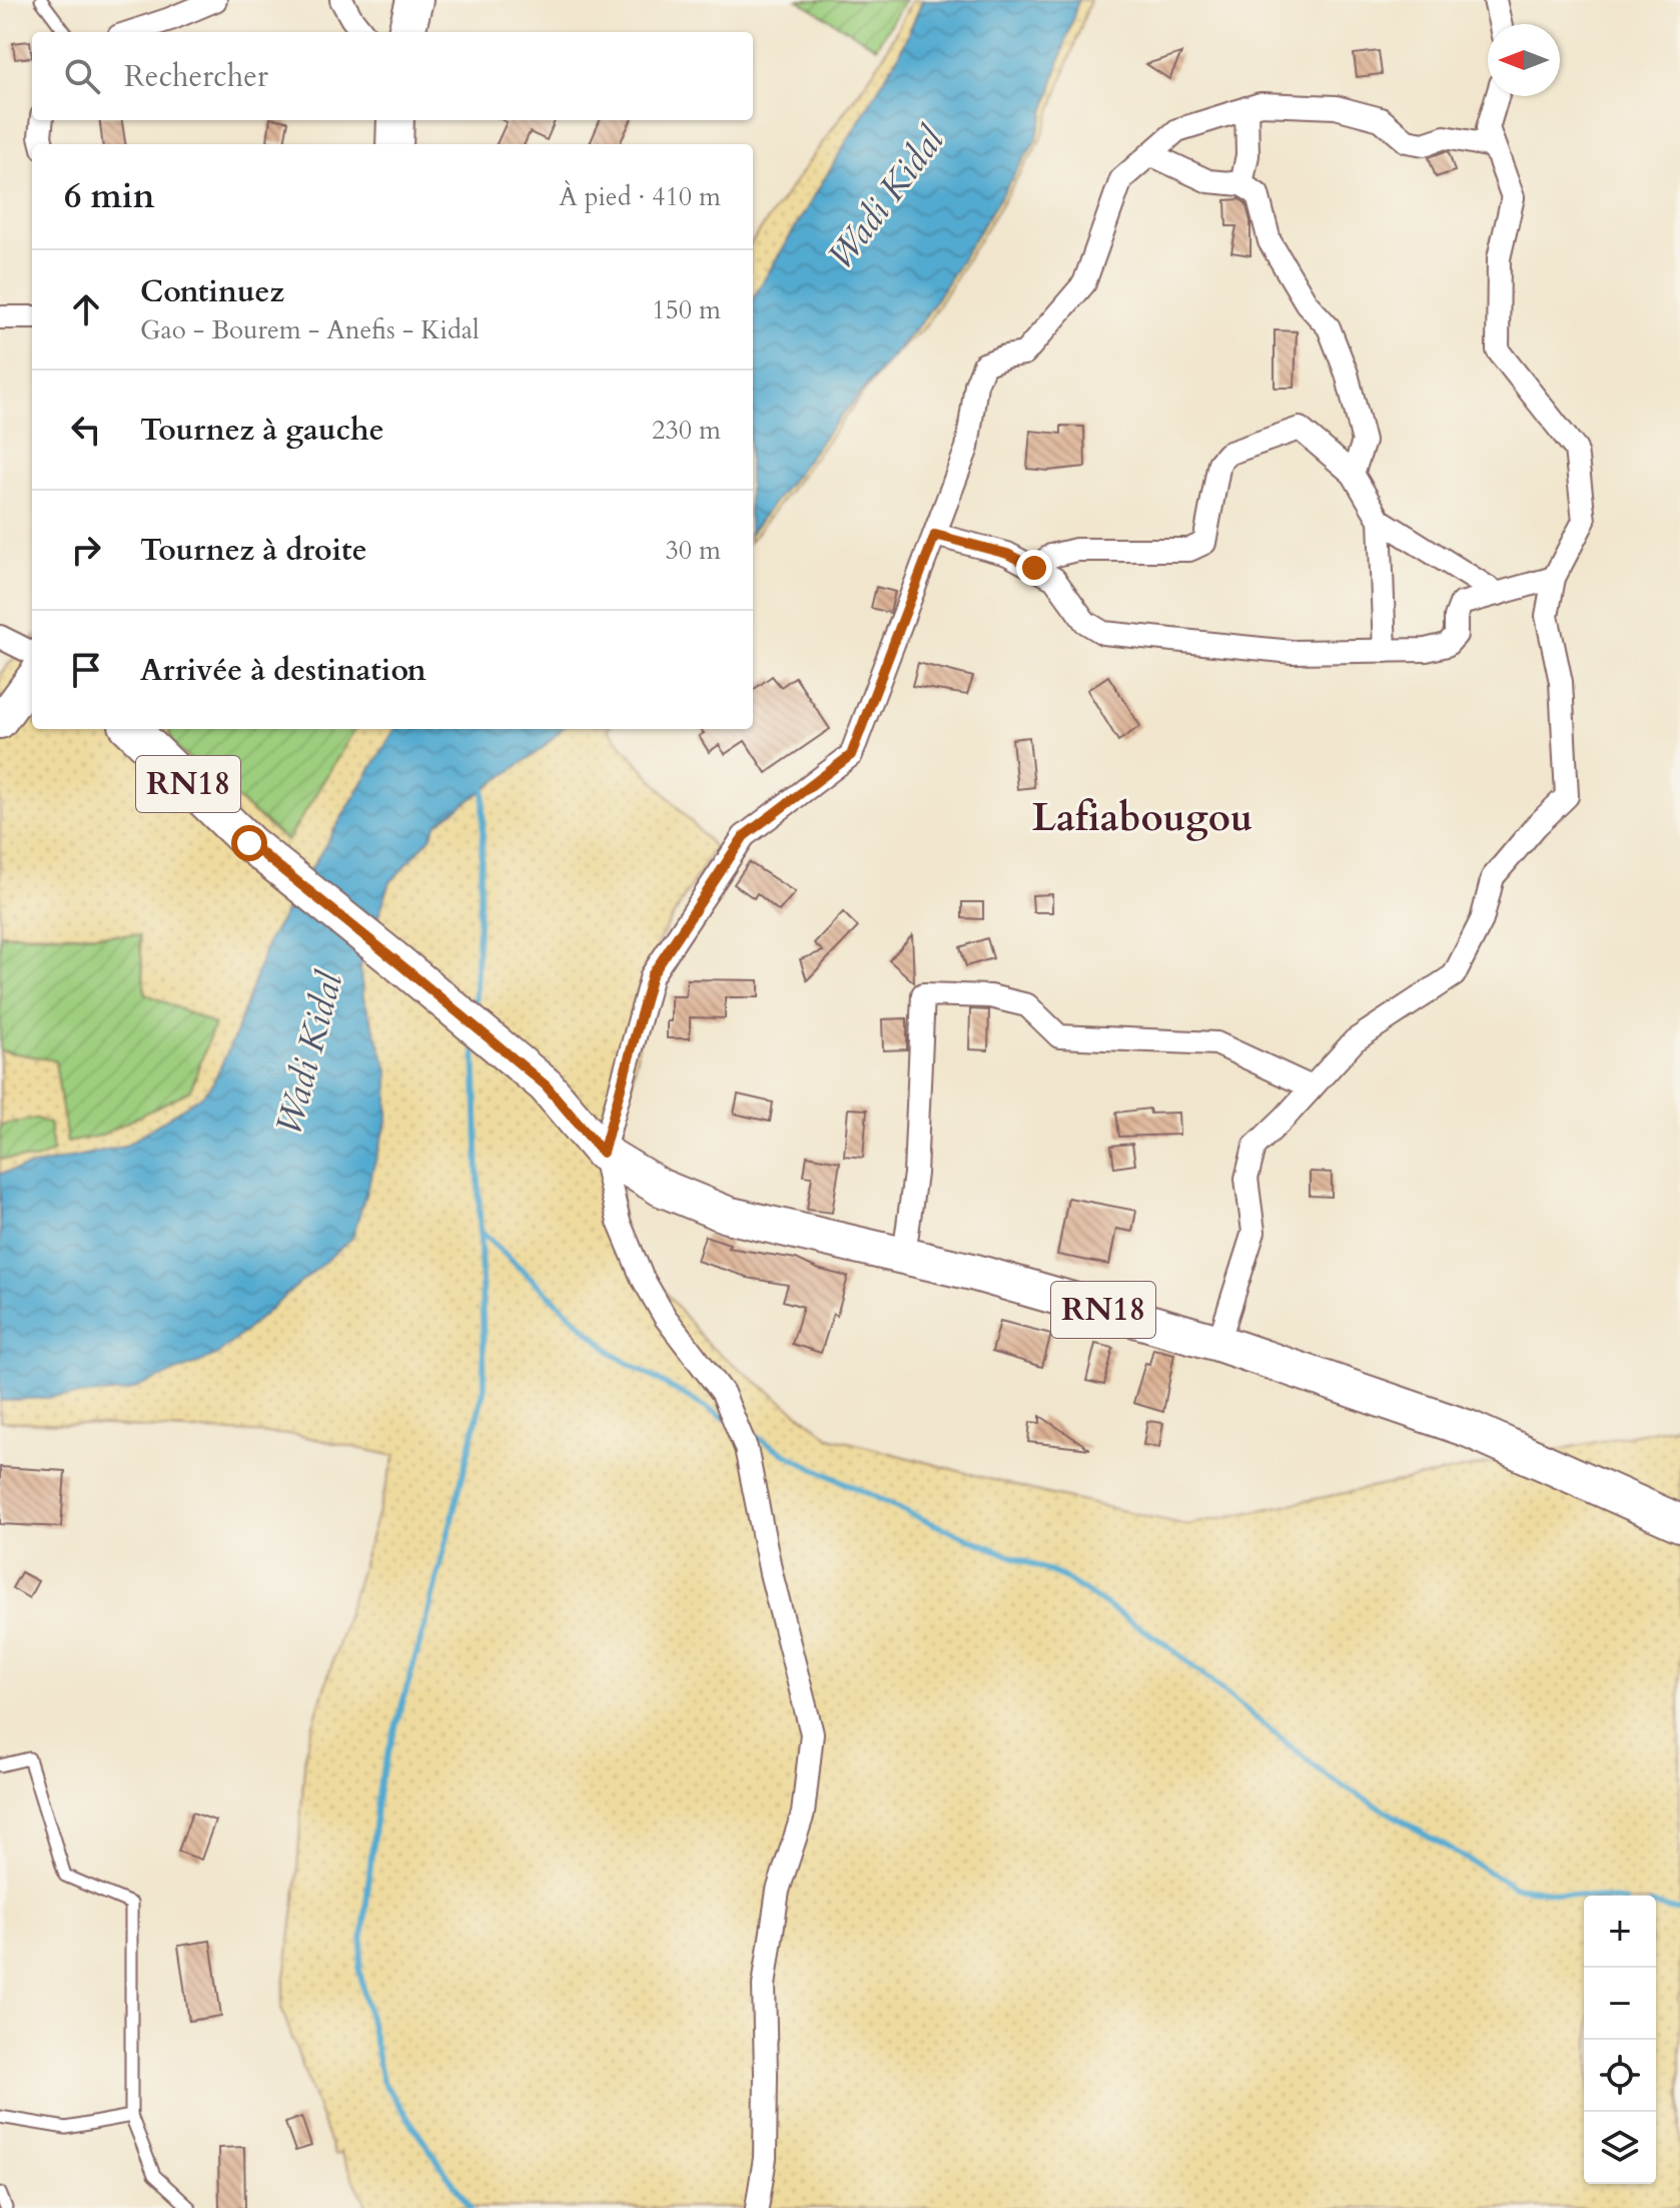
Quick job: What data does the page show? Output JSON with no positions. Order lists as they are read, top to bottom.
{
  "streets": {
    "main road": ["RN18"]
  },
  "districts": ["Lafiabougou"],
  "water": ["Wadi Kidal"],
  "north": "left",
  "page": {
    "search": "Rechercher",
    "heading": ["6 min", "À pied · 410 m"],
    "list": [
      ["Continuez", "Gao - Bourem - Anefis - Kidal", "150 m"],
      ["Tournez à gauche", "230 m"],
      ["Tournez à droite", "30 m"],
      "Arrivée à destination"
    ],
    "map_buttons": ["+", "−"]
  }
}
